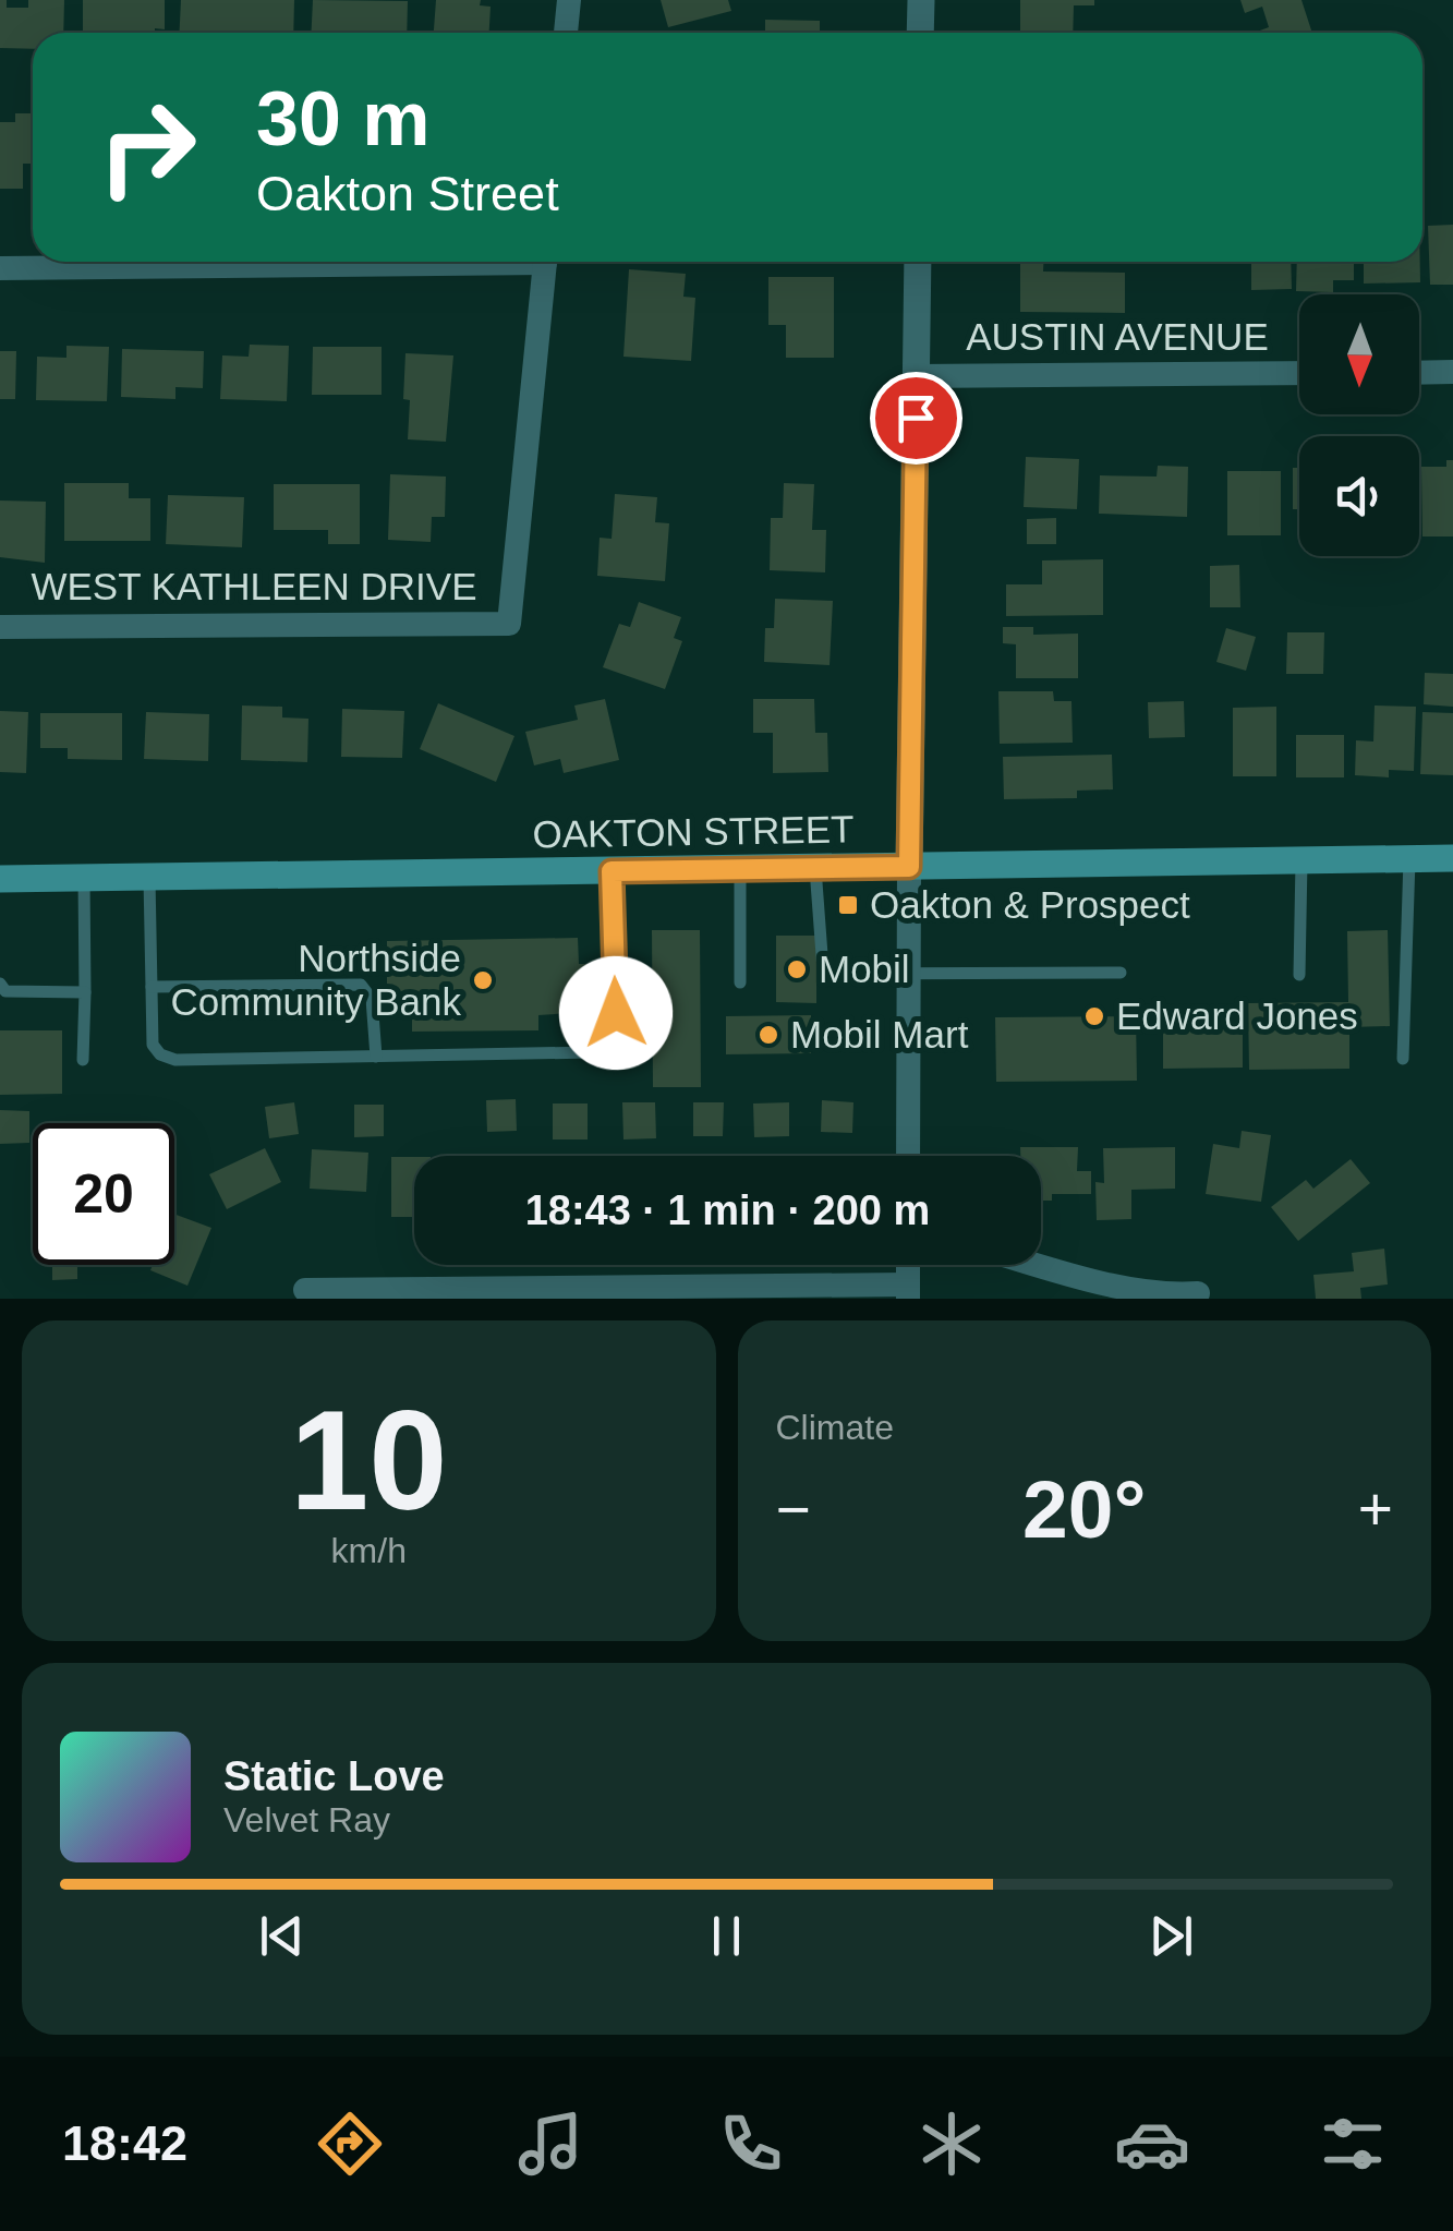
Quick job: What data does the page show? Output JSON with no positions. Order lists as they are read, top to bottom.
{
  "streets": {
    "main road": ["OAKTON STREET"],
    "street": ["AUSTIN AVENUE", "WEST KATHLEEN DRIVE"]
  },
  "places": {
    "transit": ["Oakton & Prospect"],
    "other": [
      "Mobil",
      "Northside Community Bank",
      "Edward Jones",
      "Mobil Mart"
    ]
  },
  "north": "bottom",
  "page": {
    "turn": ["30 m", "Oakton Street"],
    "limit": "20",
    "trip": "18:43 · 1 min · 200 m",
    "tile": [
      ["10", "km/h"],
      "Climate"
    ],
    "heat": ["−", "20°", "+"],
    "song": ["Static Love", "Velvet Ray"],
    "tabs": "18:42"
  }
}
